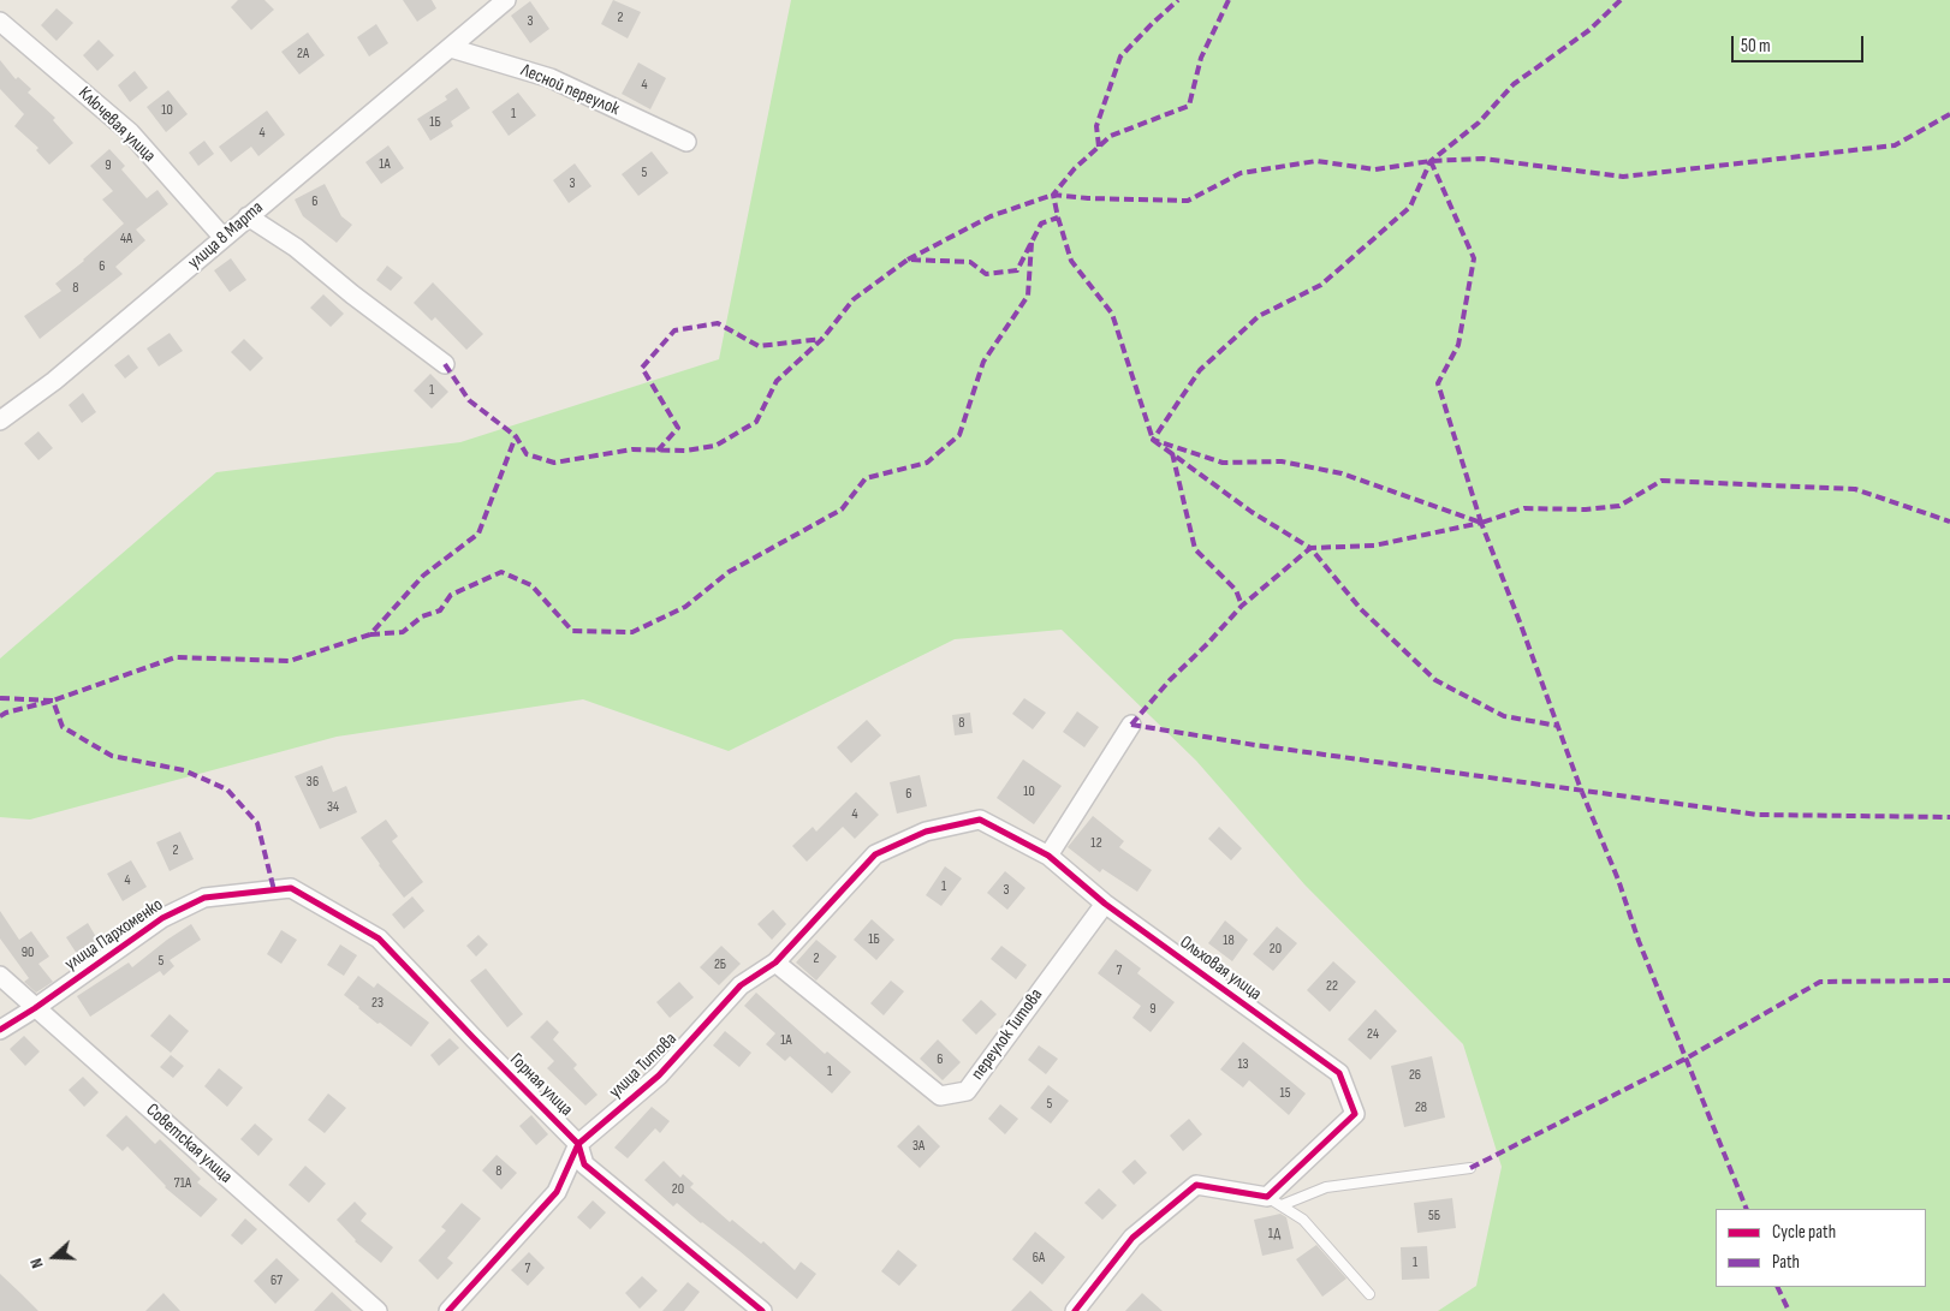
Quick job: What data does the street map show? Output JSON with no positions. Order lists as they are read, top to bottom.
{
  "streets": {
    "street": [
      "Лесной переулок",
      "Ключевая улица",
      "улица 8 Марта",
      "улица Пархоменко",
      "Ольховая улица",
      "переулок Титова",
      "улица Титова",
      "Горная улица",
      "Советская улица"
    ]
  },
  "crossings": [
    ["Лесной переулок", "улица 8 Марта"],
    ["Ключевая улица", "улица 8 Марта"],
    ["улица Пархоменко", "Горная улица"],
    ["улица Пархоменко", "Советская улица"],
    ["Ольховая улица", "переулок Титова"],
    ["Ольховая улица", "улица Титова"],
    ["переулок Титова", "улица Титова"],
    ["улица Титова", "Горная улица"]
  ],
  "house_numbers": [
    "2",
    "3",
    "2А",
    "4",
    "10",
    "1",
    "1Б",
    "4",
    "1А",
    "9",
    "5",
    "3",
    "6",
    "4А",
    "6",
    "8",
    "1",
    "8",
    "36",
    "10",
    "6",
    "34",
    "4",
    "12",
    "2",
    "4",
    "1",
    "3",
    "1Б",
    "18",
    "20",
    "90",
    "2",
    "5",
    "2Б",
    "7",
    "22",
    "23",
    "9",
    "24",
    "1А",
    "6",
    "13",
    "1",
    "26",
    "15",
    "5",
    "28",
    "3А",
    "8",
    "71А",
    "20",
    "5Б",
    "1Д",
    "6А",
    "1",
    "7",
    "67"
  ],
  "legend": ["Cycle path", "Path"],
  "scale_bar": "50 m",
  "north": "left"
}
